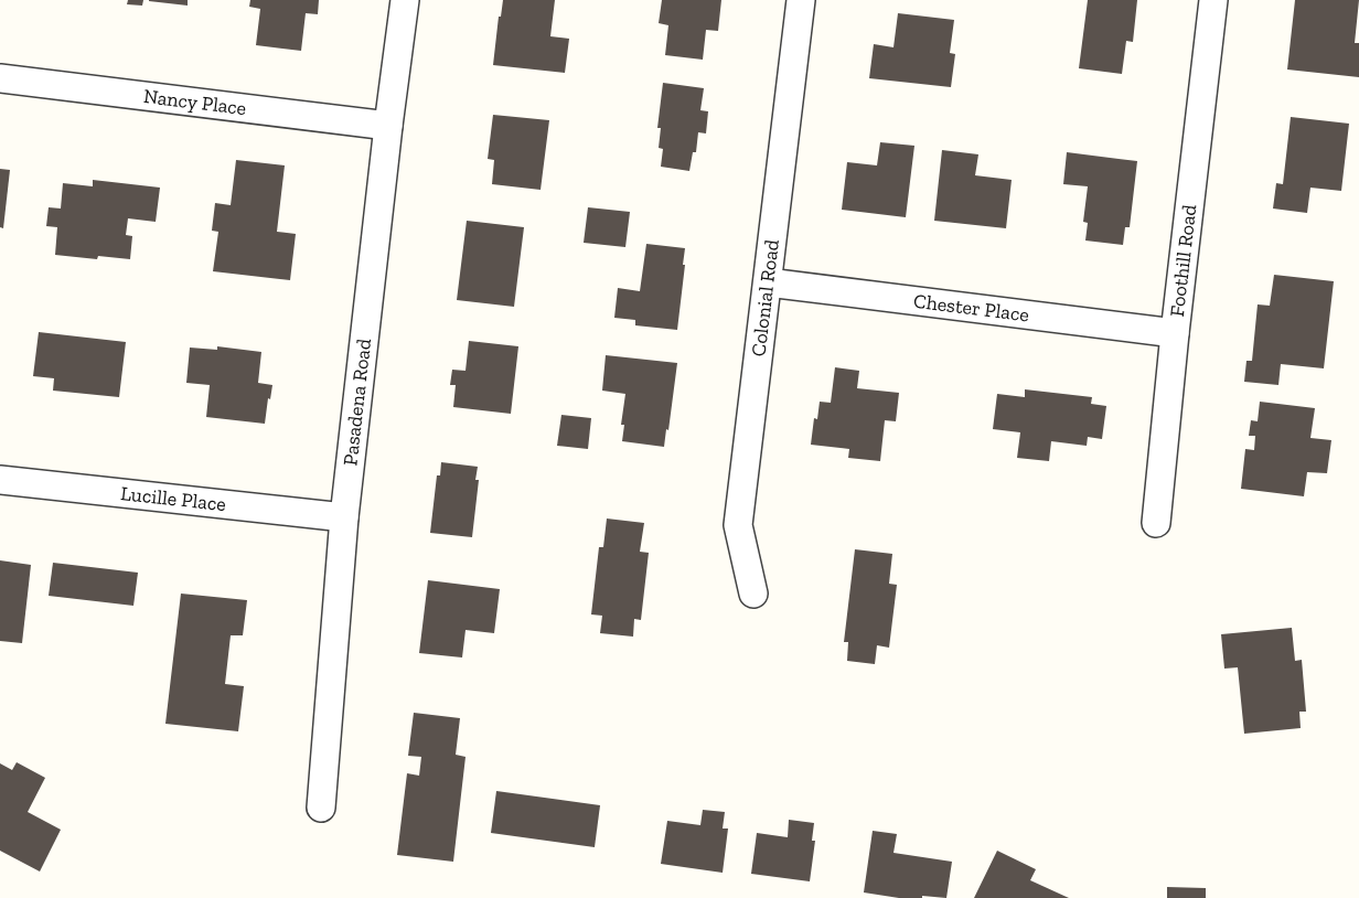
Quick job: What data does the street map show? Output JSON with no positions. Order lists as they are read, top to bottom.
{
  "streets": {
    "street": [
      "Nancy Place",
      "Foothill Road",
      "Colonial Road",
      "Chester Place",
      "Pasadena Road",
      "Lucille Place"
    ]
  },
  "crossings": [
    ["Nancy Place", "Pasadena Road"],
    ["Foothill Road", "Chester Place"],
    ["Colonial Road", "Chester Place"],
    ["Pasadena Road", "Lucille Place"]
  ]
}
